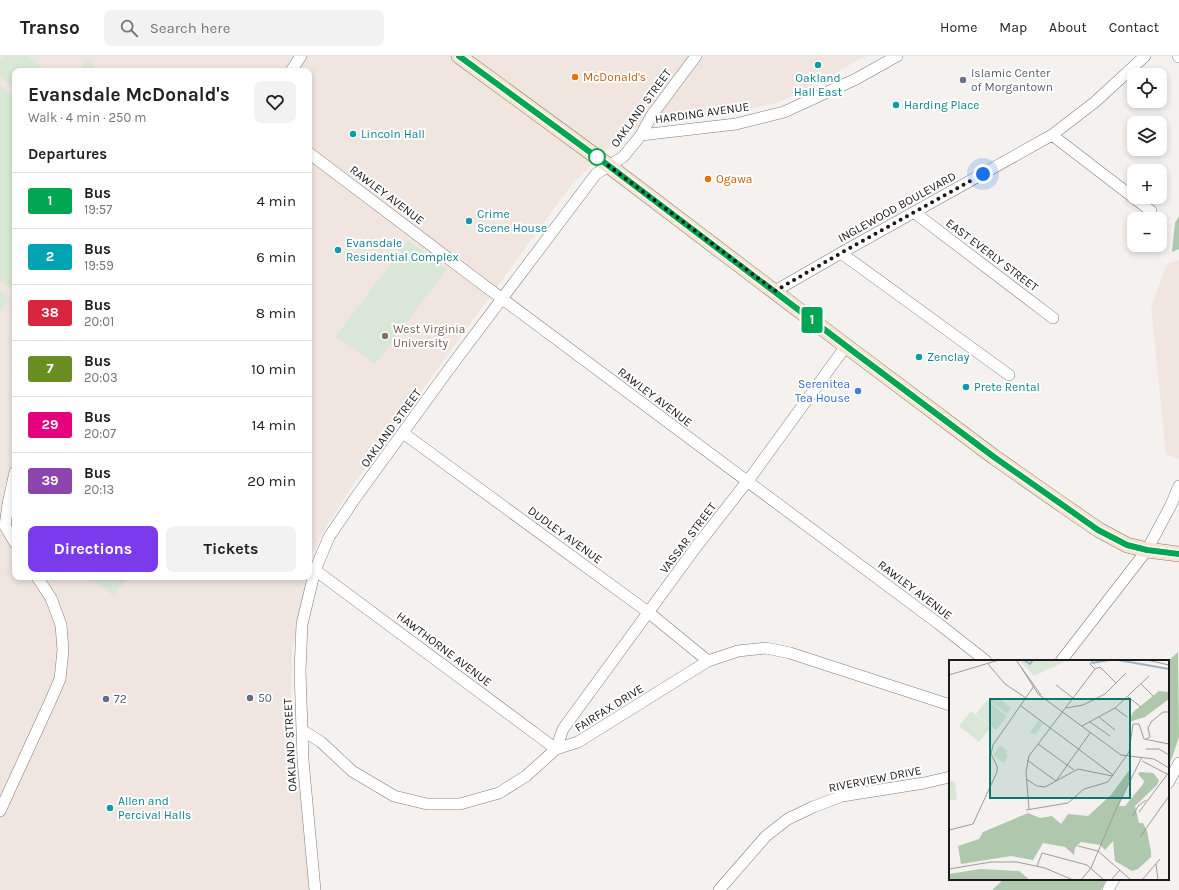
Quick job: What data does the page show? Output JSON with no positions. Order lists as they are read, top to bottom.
{
  "streets": {
    "street": [
      "OAKLAND STREET",
      "HARDING AVENUE",
      "RAWLEY AVENUE",
      "INGLEWOOD BOULEVARD",
      "EAST EVERLY STREET",
      "DUDLEY AVENUE",
      "VASSAR STREET",
      "HAWTHORNE AVENUE",
      "FAIRFAX DRIVE",
      "RIVERVIEW DRIVE"
    ]
  },
  "crossings": [
    ["OAKLAND STREET", "HARDING AVENUE"],
    ["OAKLAND STREET", "RAWLEY AVENUE"],
    ["OAKLAND STREET", "DUDLEY AVENUE"],
    ["OAKLAND STREET", "HAWTHORNE AVENUE"],
    ["OAKLAND STREET", "FAIRFAX DRIVE"],
    ["RAWLEY AVENUE", "VASSAR STREET"],
    ["INGLEWOOD BOULEVARD", "EAST EVERLY STREET"],
    ["DUDLEY AVENUE", "VASSAR STREET"],
    ["DUDLEY AVENUE", "FAIRFAX DRIVE"],
    ["VASSAR STREET", "HAWTHORNE AVENUE"],
    ["VASSAR STREET", "FAIRFAX DRIVE"],
    ["HAWTHORNE AVENUE", "FAIRFAX DRIVE"]
  ],
  "places": [
    "Oakland Hall East",
    "McDonald's",
    "Islamic Center of Morgantown",
    "Harding Place",
    "Lincoln Hall",
    "Ogawa",
    "Crime Scene House",
    "Evansdale Residential Complex",
    "West Virginia University",
    "Zenclay",
    "Prete Rental",
    "Serenitea Tea House",
    "50",
    "72",
    "Allen and Percival Halls"
  ],
  "lines": ["bus line 1"],
  "page": {
    "header": "Transo",
    "search": "Search here",
    "nav": [
      "Home",
      "Map",
      "About",
      "Contact"
    ],
    "on_map": "1",
    "map_buttons": ["+", "−"],
    "heading": [
      ["Evansdale McDonald's", "Walk · 4 min · 250 m"],
      "Departures"
    ],
    "list": [
      {
        "mark": "1",
        "name": "Bus",
        "note": "19:57",
        "value": "4 min"
      },
      {
        "mark": "2",
        "name": "Bus",
        "note": "19:59",
        "value": "6 min"
      },
      {
        "mark": "38",
        "name": "Bus",
        "note": "20:01",
        "value": "8 min"
      },
      {
        "mark": "7",
        "name": "Bus",
        "note": "20:03",
        "value": "10 min"
      },
      {
        "mark": "29",
        "name": "Bus",
        "note": "20:07",
        "value": "14 min"
      },
      {
        "mark": "39",
        "name": "Bus",
        "note": "20:13",
        "value": "20 min"
      }
    ],
    "buttons": ["Directions", "Tickets"]
  }
}
